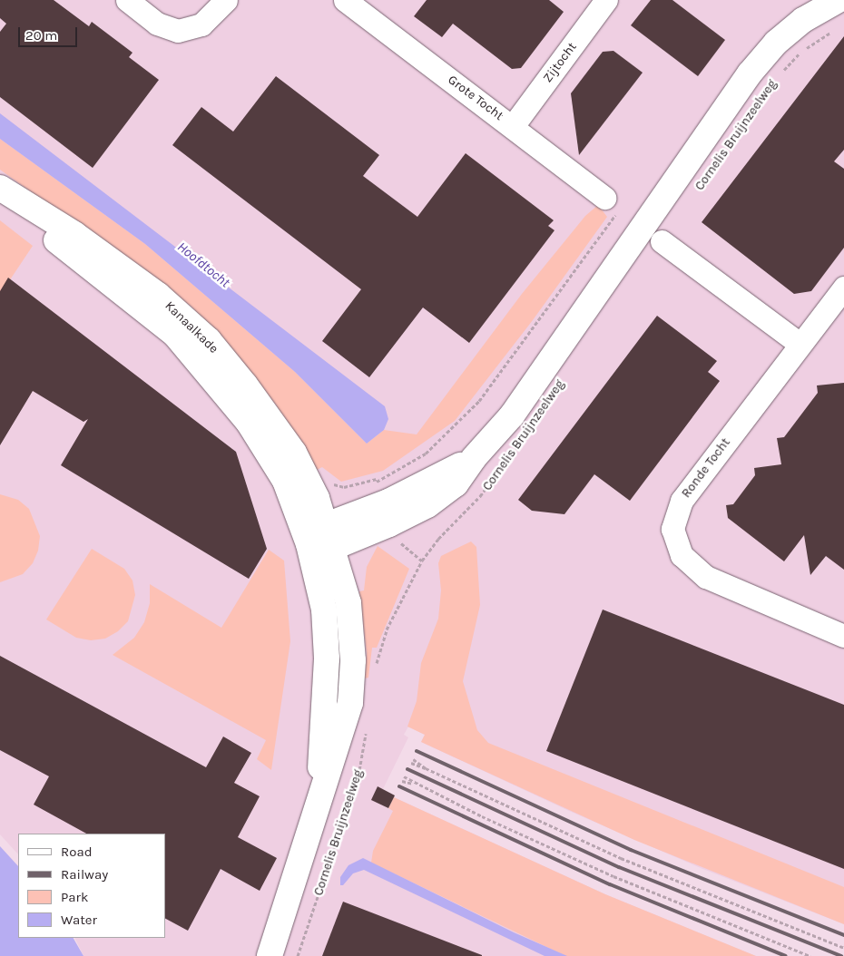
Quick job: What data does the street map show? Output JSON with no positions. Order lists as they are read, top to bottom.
{
  "streets": {
    "main road": ["Cornelis Bruijnzeelweg", "Kanaalkade"],
    "street": ["Zijtocht", "Grote Tocht", "Ronde Tocht"]
  },
  "crossings": [
    ["Zijtocht", "Grote Tocht"],
    ["Cornelis Bruijnzeelweg", "Kanaalkade"]
  ],
  "water": ["Hoofdtocht"],
  "legend": [
    "Road",
    "Railway",
    "Park",
    "Water"
  ],
  "scale_bar": "20 m"
}
